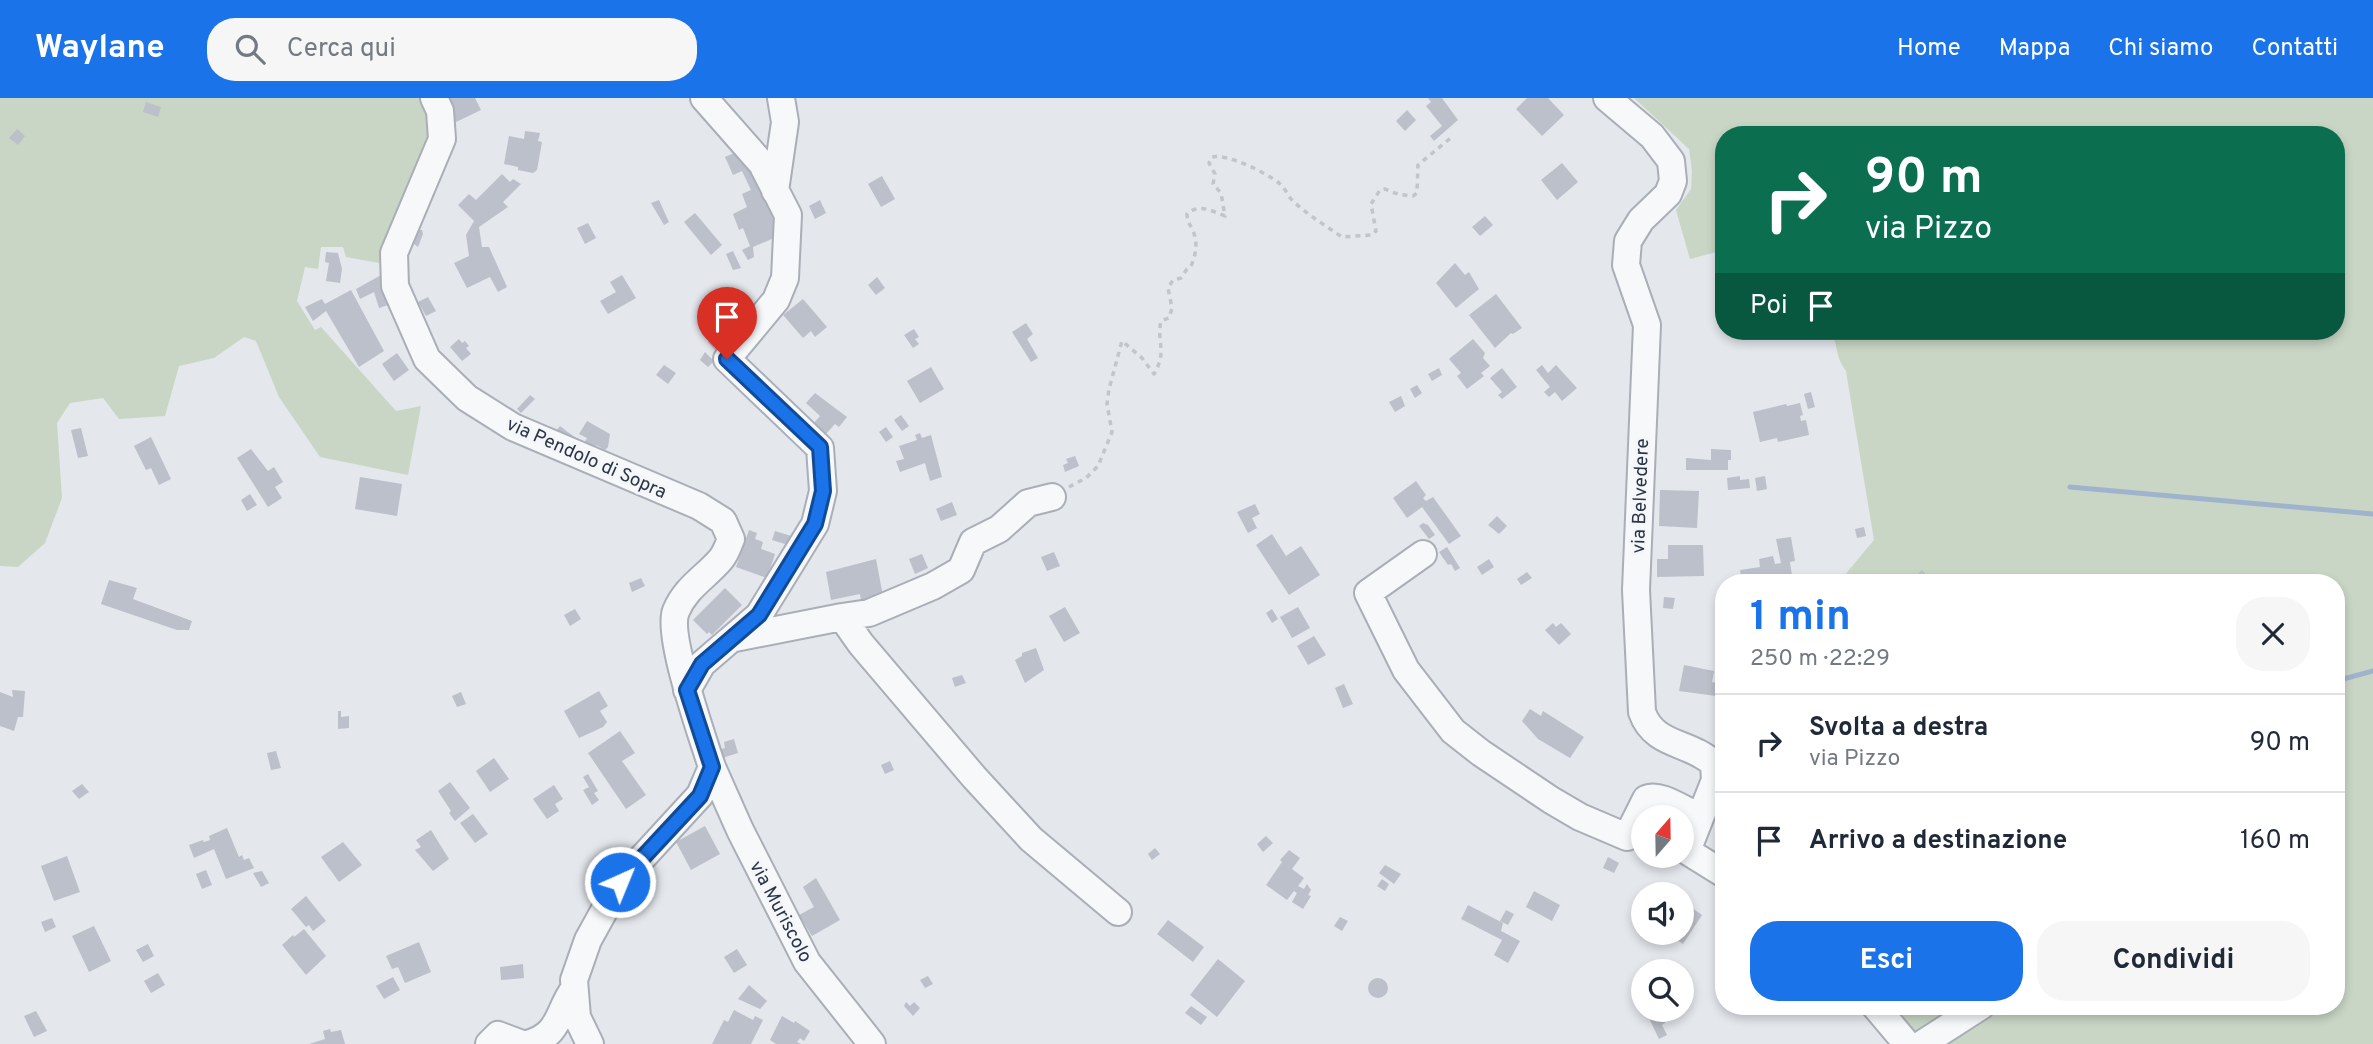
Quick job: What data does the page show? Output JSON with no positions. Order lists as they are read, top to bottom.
{
  "streets": {
    "street": ["via Pendolo di Sopra", "via Belvedere", "via Muriscolo"]
  },
  "crossings": [
    ["via Pendolo di Sopra", "via Muriscolo"]
  ],
  "north": "top",
  "page": {
    "header": "Waylane",
    "search": "Cerca qui",
    "nav": [
      "Home",
      "Mappa",
      "Chi siamo",
      "Contatti"
    ],
    "turn": ["90 m", "via Pizzo"],
    "then": "Poi",
    "heading": ["1 min", "250 m · 22:29"],
    "list": [
      {
        "name": "Svolta a destra",
        "note": "via Pizzo",
        "value": "90 m"
      },
      {
        "name": "Arrivo a destinazione",
        "value": "160 m"
      }
    ],
    "buttons": ["Esci", "Condividi"]
  }
}
